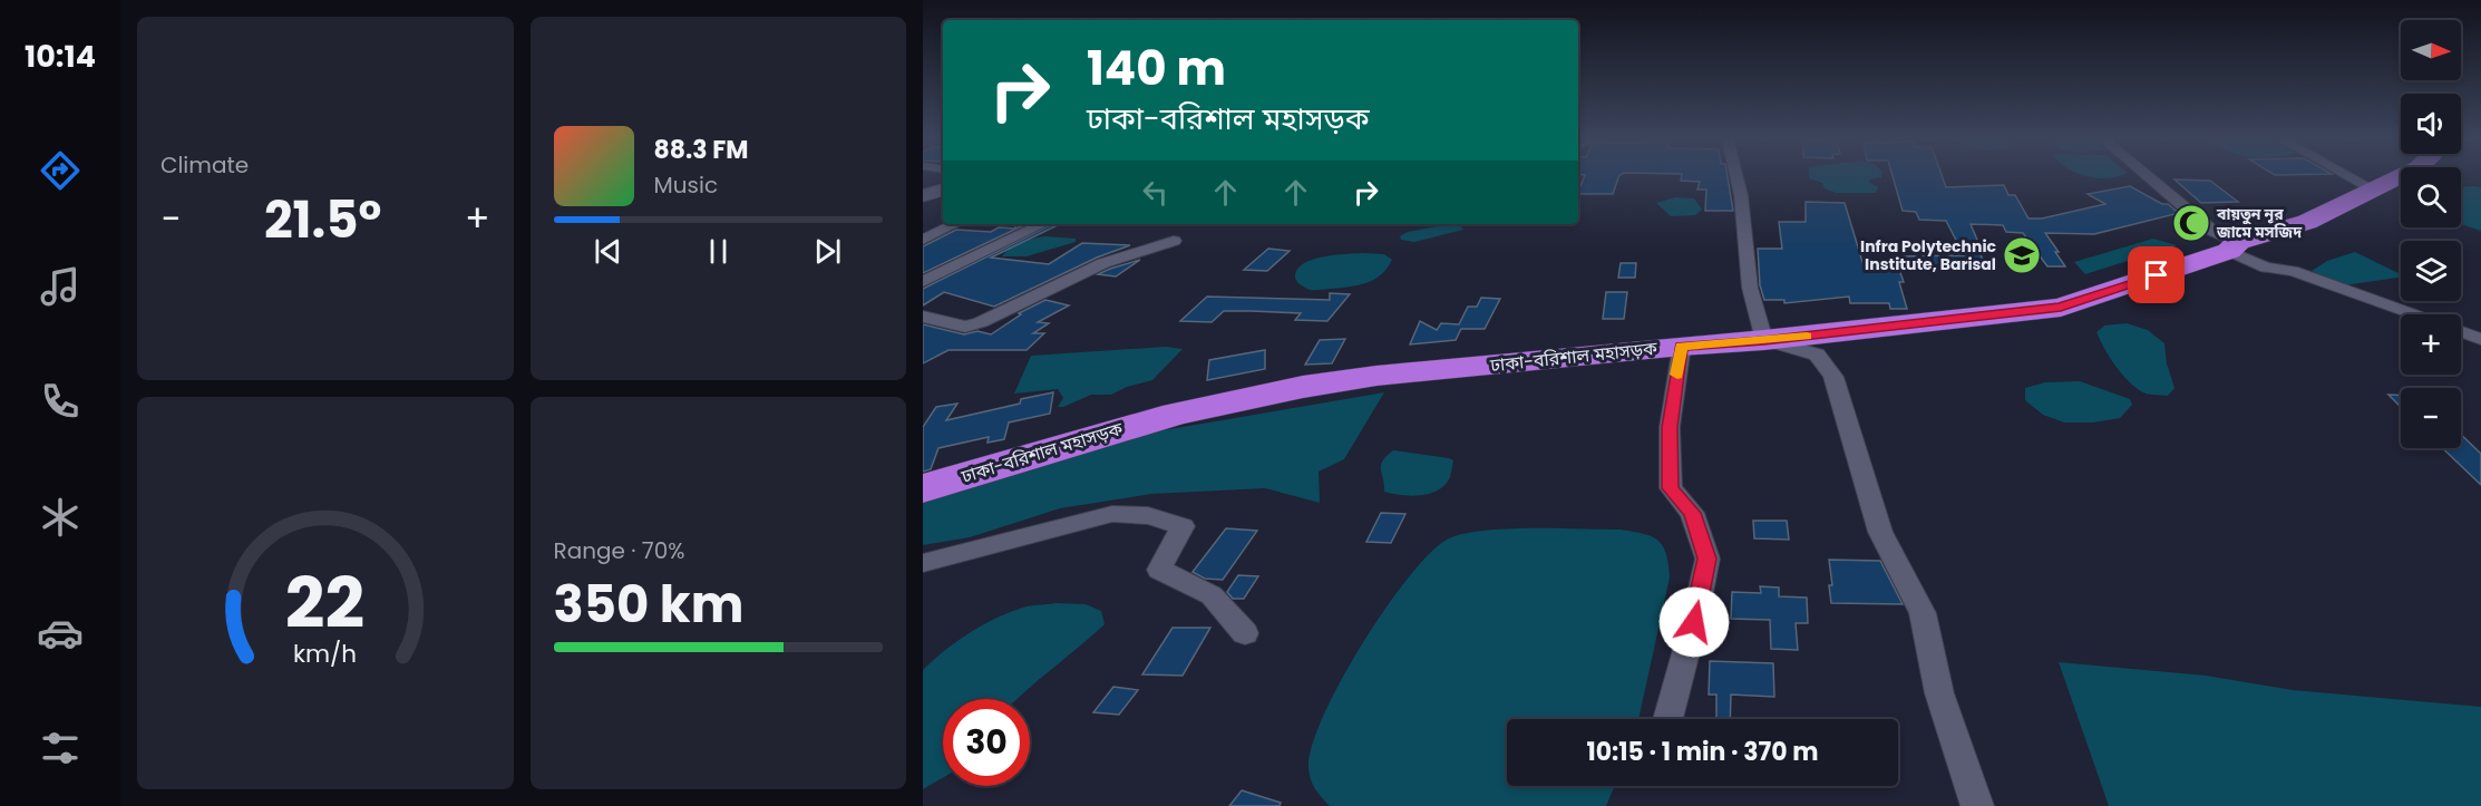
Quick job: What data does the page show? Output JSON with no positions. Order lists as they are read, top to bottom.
{
  "streets": {
    "highway": ["ঢাকা-বরিশাল মহাসড়ক"]
  },
  "places": {
    "mosque": ["বায়তুন নূর জামে মসজিদ"],
    "school or university": ["Infra Polytechnic Institute, Barisal"]
  },
  "north": "right",
  "page": {
    "tabs": "10:14",
    "tile": [
      "Climate",
      ["Range · 70%", "350 km"]
    ],
    "map_buttons": ["+", "−"],
    "turn": ["140 m", "ঢাকা-বরিশাল মহাসড়ক"],
    "song": ["88.3 FM", "Music"],
    "heat": ["−", "21.5°", "+"],
    "limit": "30",
    "trip": "10:15 · 1 min · 370 m",
    "gauge": ["22", "km/h"]
  }
}
